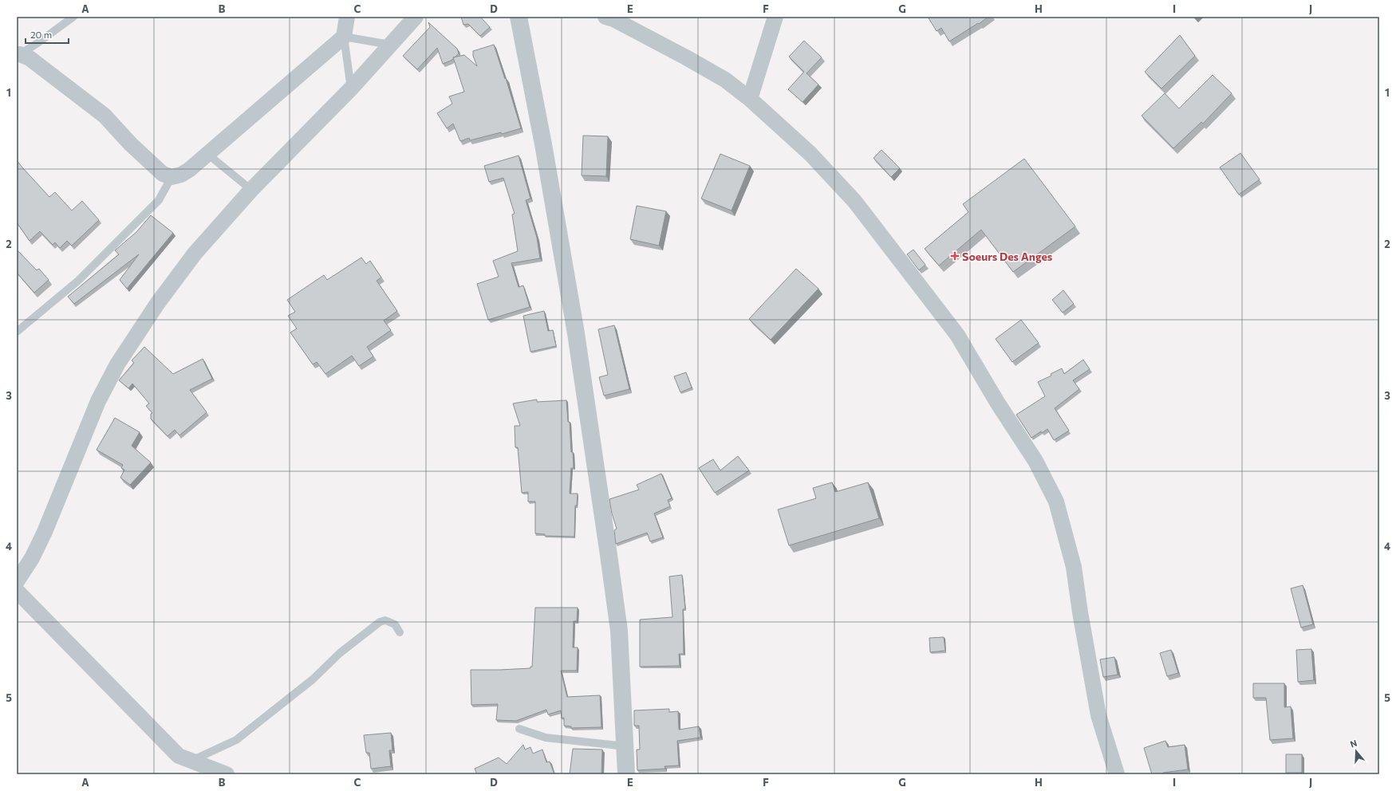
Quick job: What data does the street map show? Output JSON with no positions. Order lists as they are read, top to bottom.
{
  "places": {
    "health": ["Soeurs Des Anges"]
  },
  "scale_bar": "20 m",
  "north": "top",
  "grid": {
    "columns": [
      "A",
      "B",
      "C",
      "D",
      "E",
      "F",
      "G",
      "H",
      "I",
      "J"
    ],
    "rows": [
      "1",
      "2",
      "3",
      "4",
      "5"
    ]
  }
}
